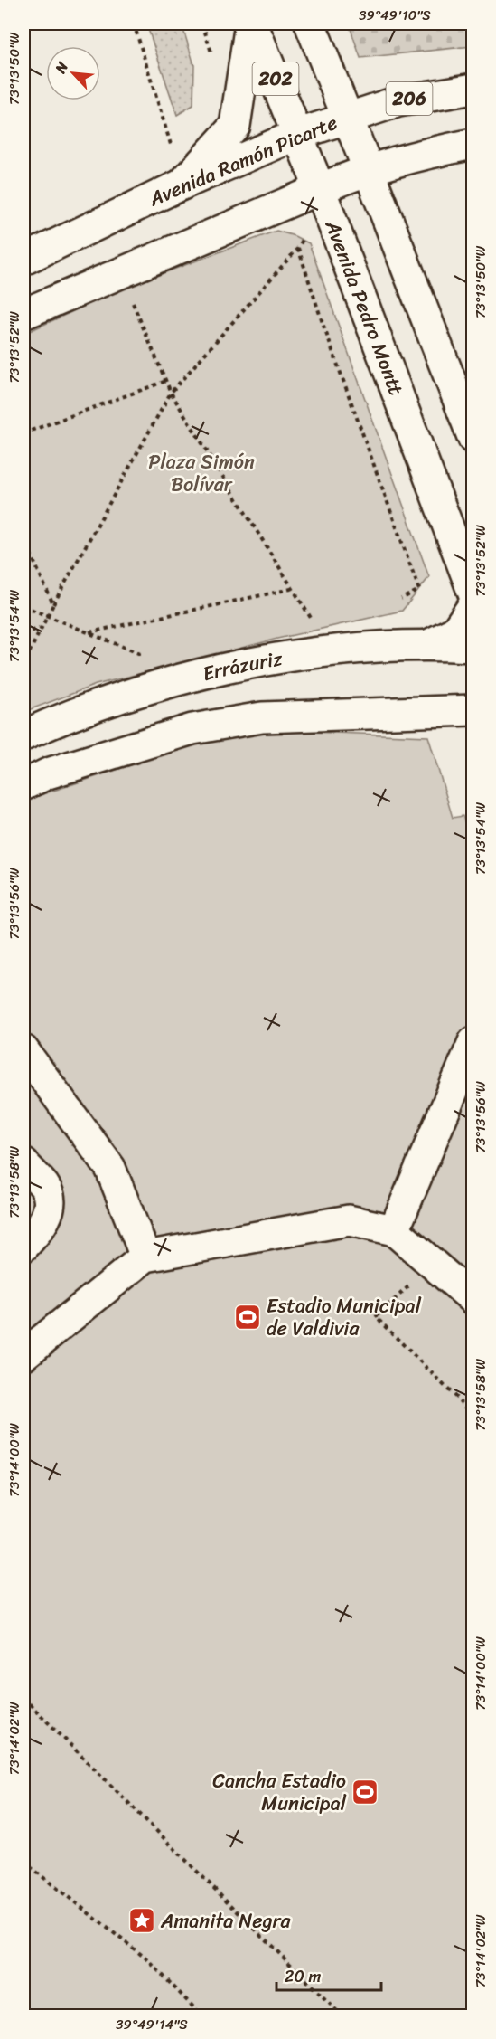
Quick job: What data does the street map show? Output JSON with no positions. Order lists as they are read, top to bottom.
{
  "streets": {
    "main road": [
      "202",
      "206",
      "Avenida Ramón Picarte",
      "Avenida Pedro Montt",
      "Errázuriz"
    ]
  },
  "crossings": [
    ["202", "Avenida Ramón Picarte"],
    ["Avenida Ramón Picarte", "Avenida Pedro Montt"]
  ],
  "parks": ["Plaza Simón Bolívar"],
  "places": {
    "sports": ["Estadio Municipal de Valdivia", "Cancha Estadio Municipal"],
    "place": ["Amanita Negra"]
  },
  "scale_bar": "20 m",
  "north": "top left",
  "coordinates": [
    "39°49'10\"S",
    "73°13'50\"W",
    "73°13'52\"W",
    "73°13'54\"W",
    "73°13'56\"W",
    "73°13'58\"W",
    "73°14'00\"W",
    "73°14'02\"W",
    "39°49'14\"S"
  ]
}
